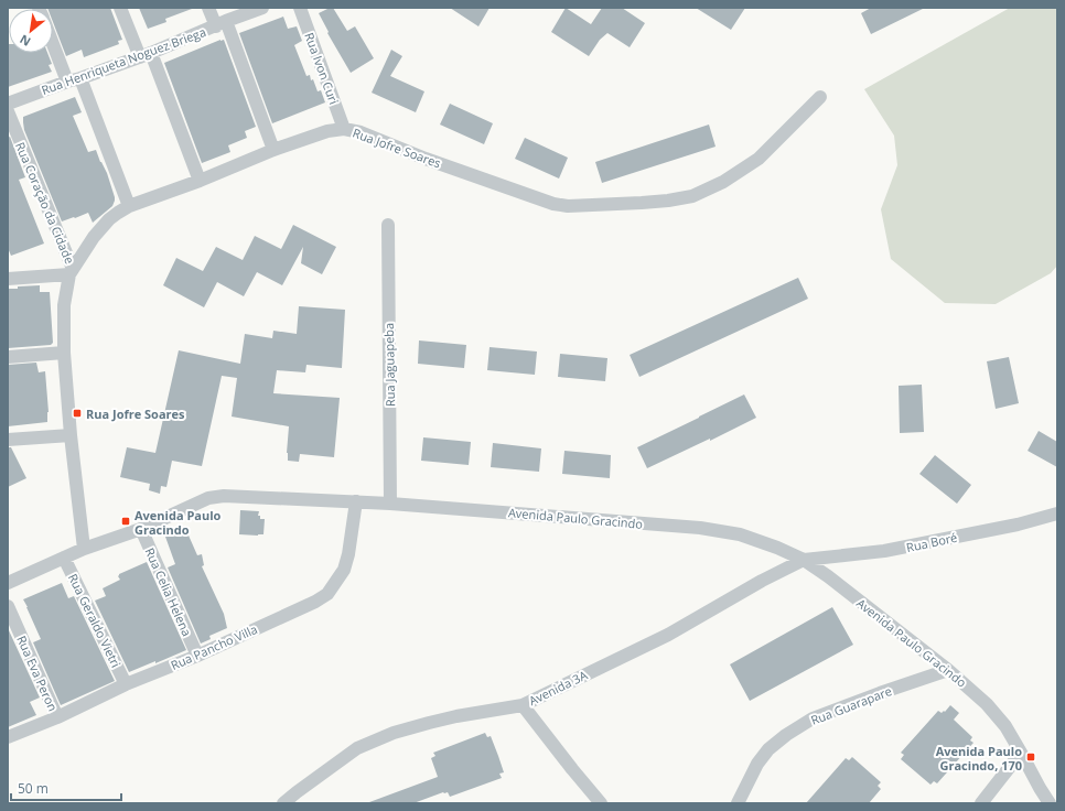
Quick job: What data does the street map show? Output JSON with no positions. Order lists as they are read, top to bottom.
{
  "streets": {
    "street": [
      "Rua Henriqueta Noguez Briega",
      "Rua Ivon Curi",
      "Rua Jofre Soares",
      "Rua Coração da Cidade",
      "Rua Jaguapeba",
      "Avenida Paulo Gracindo",
      "Rua Boré",
      "Rua Celia Helena",
      "Rua Geraldo Vietri",
      "Rua Pancho Villa",
      "Rua Eva Peron",
      "Avenida 3A",
      "Rua Guarapare"
    ]
  },
  "crossings": [
    ["Rua Ivon Curi", "Rua Jofre Soares"],
    ["Rua Jofre Soares", "Rua Coração da Cidade"],
    ["Rua Jofre Soares", "Avenida Paulo Gracindo"],
    ["Rua Jaguapeba", "Avenida Paulo Gracindo"],
    ["Avenida Paulo Gracindo", "Rua Boré"],
    ["Avenida Paulo Gracindo", "Rua Celia Helena"],
    ["Avenida Paulo Gracindo", "Rua Geraldo Vietri"],
    ["Avenida Paulo Gracindo", "Rua Pancho Villa"],
    ["Avenida Paulo Gracindo", "Avenida 3A"],
    ["Avenida Paulo Gracindo", "Rua Guarapare"],
    ["Rua Boré", "Avenida 3A"],
    ["Rua Celia Helena", "Rua Pancho Villa"],
    ["Rua Geraldo Vietri", "Rua Pancho Villa"],
    ["Rua Pancho Villa", "Rua Eva Peron"]
  ],
  "places": {
    "transit": ["Rua Jofre Soares", "Avenida Paulo Gracindo", "Avenida Paulo Gracindo, 170"]
  },
  "scale_bar": "50 m",
  "north": "bottom left"
}
